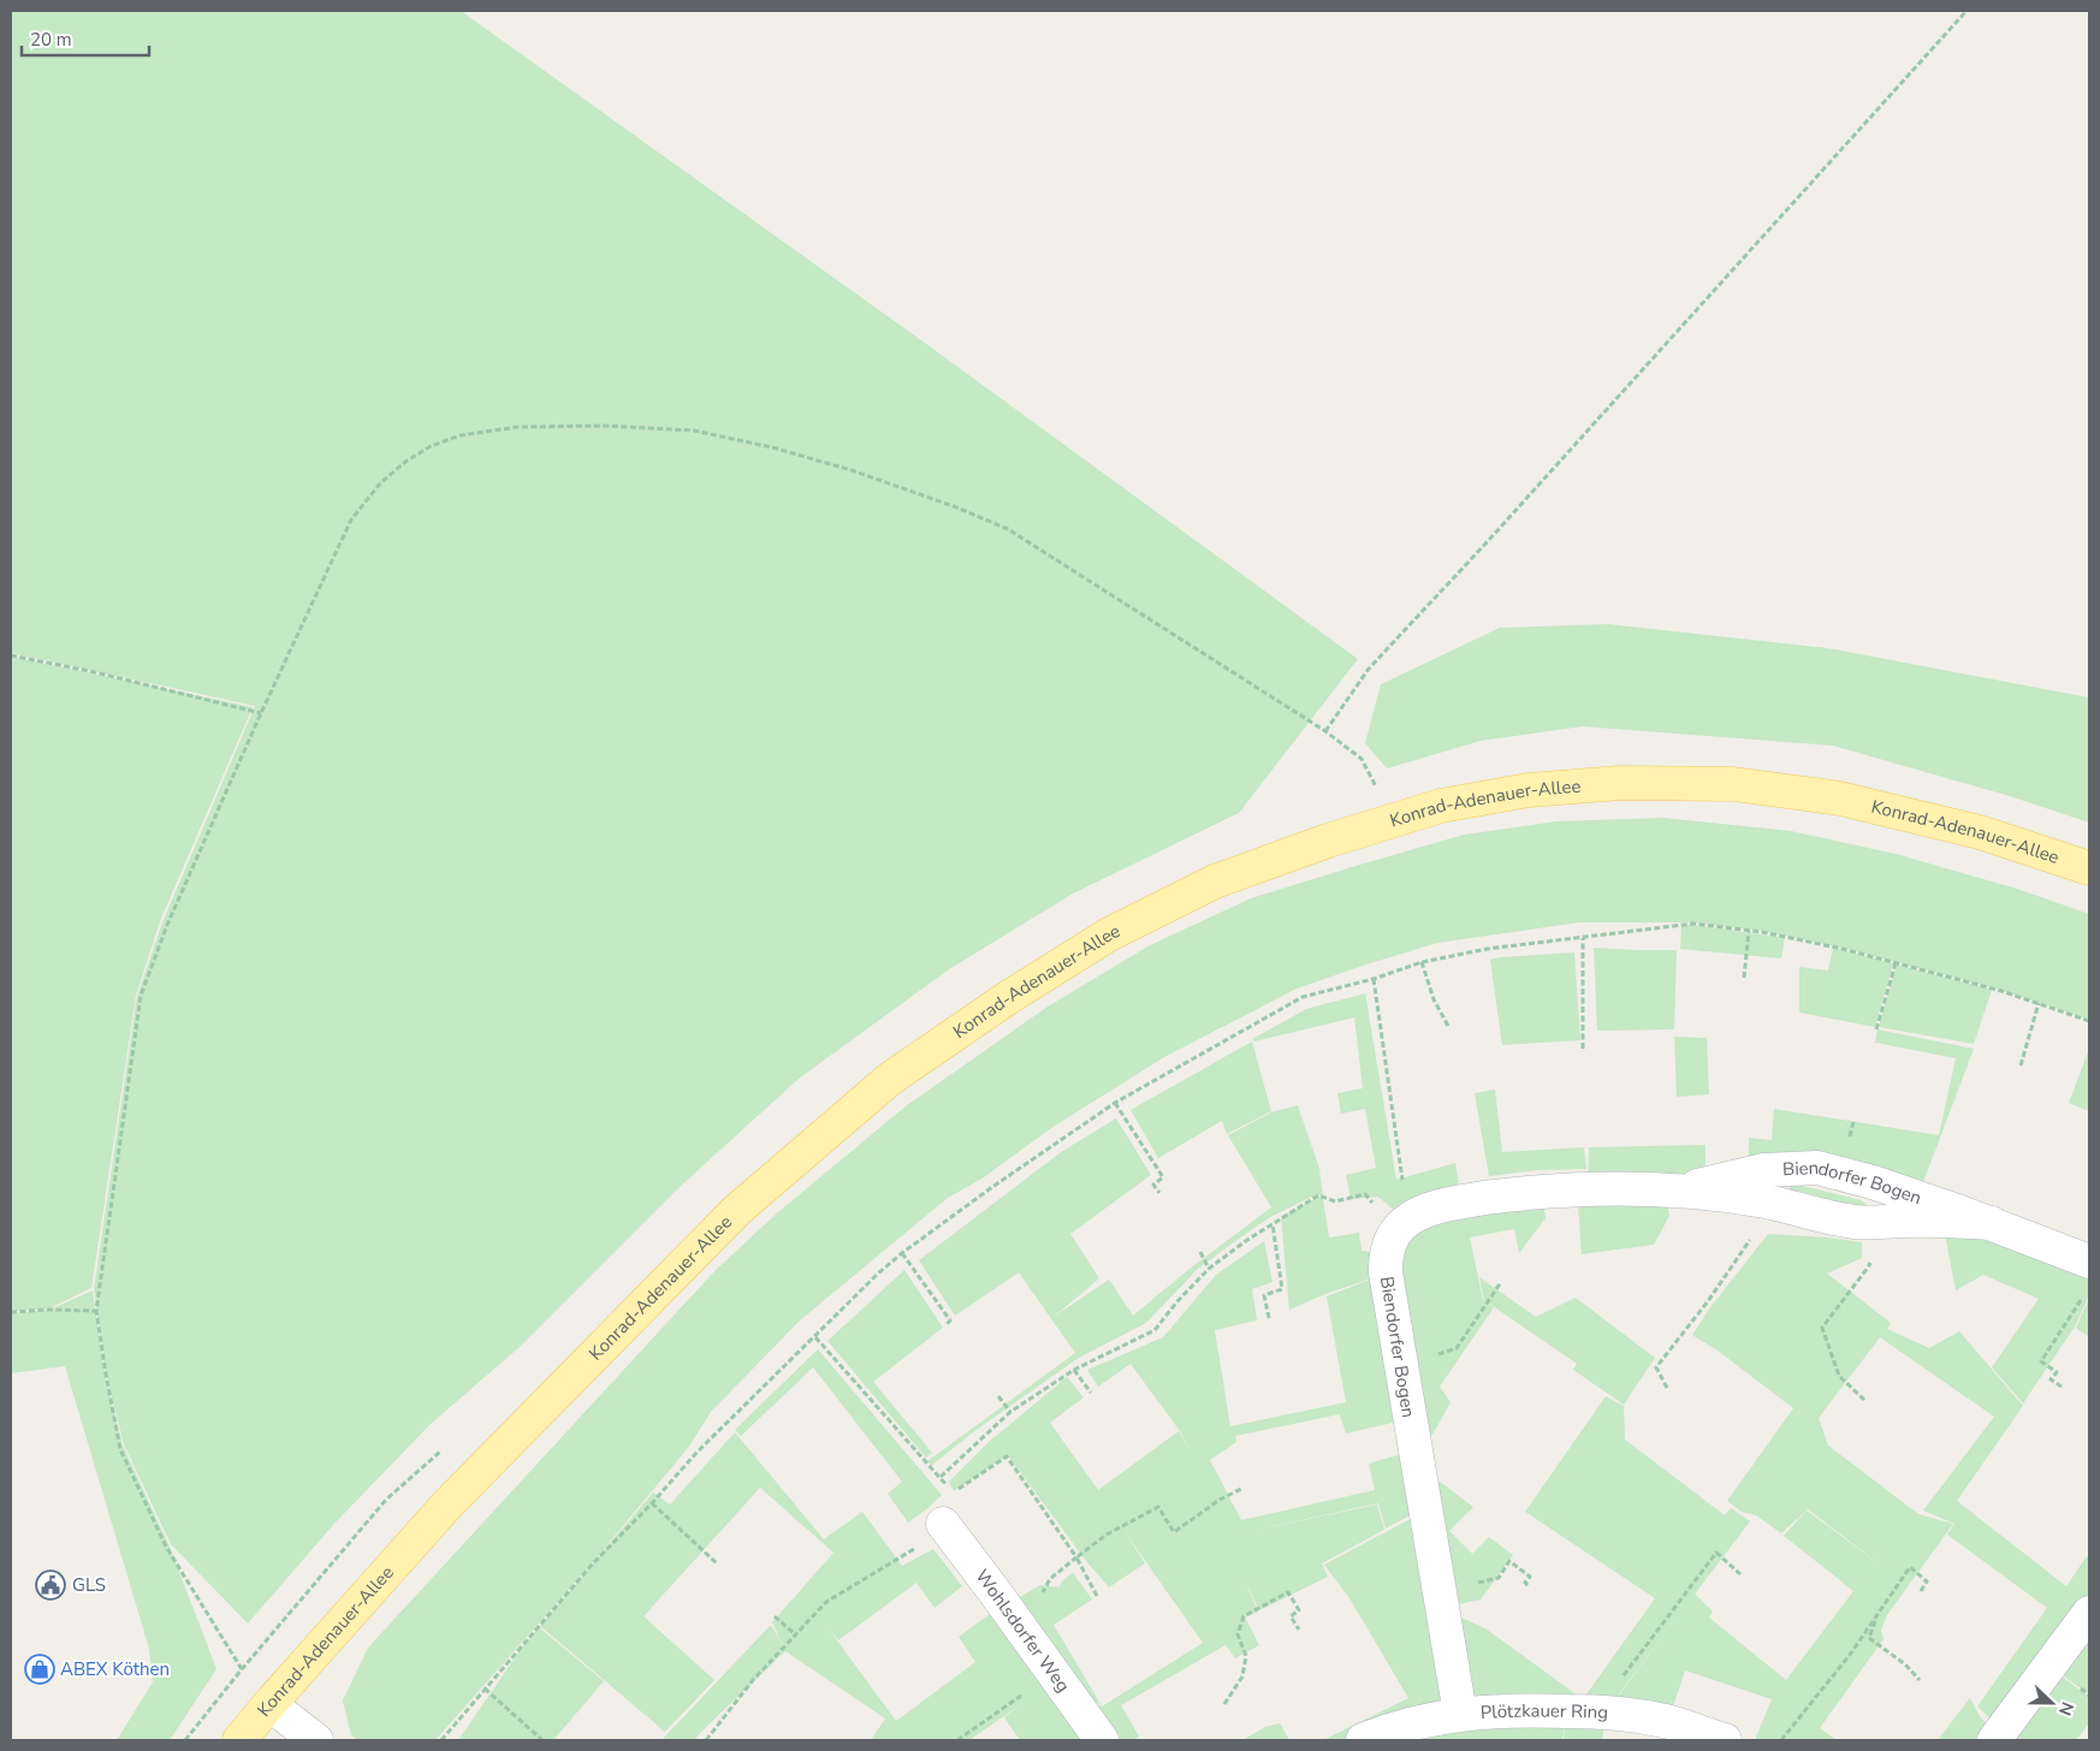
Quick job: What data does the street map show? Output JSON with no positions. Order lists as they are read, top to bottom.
{
  "streets": {
    "main road": ["Konrad-Adenauer-Allee"],
    "street": ["Biendorfer Bogen", "Wohlsdorfer Weg", "Plötzkauer Ring"]
  },
  "crossings": [
    ["Biendorfer Bogen", "Plötzkauer Ring"]
  ],
  "places": {
    "public building": ["GLS"],
    "shop": ["ABEX Köthen"]
  },
  "scale_bar": "20 m",
  "north": "right"
}
